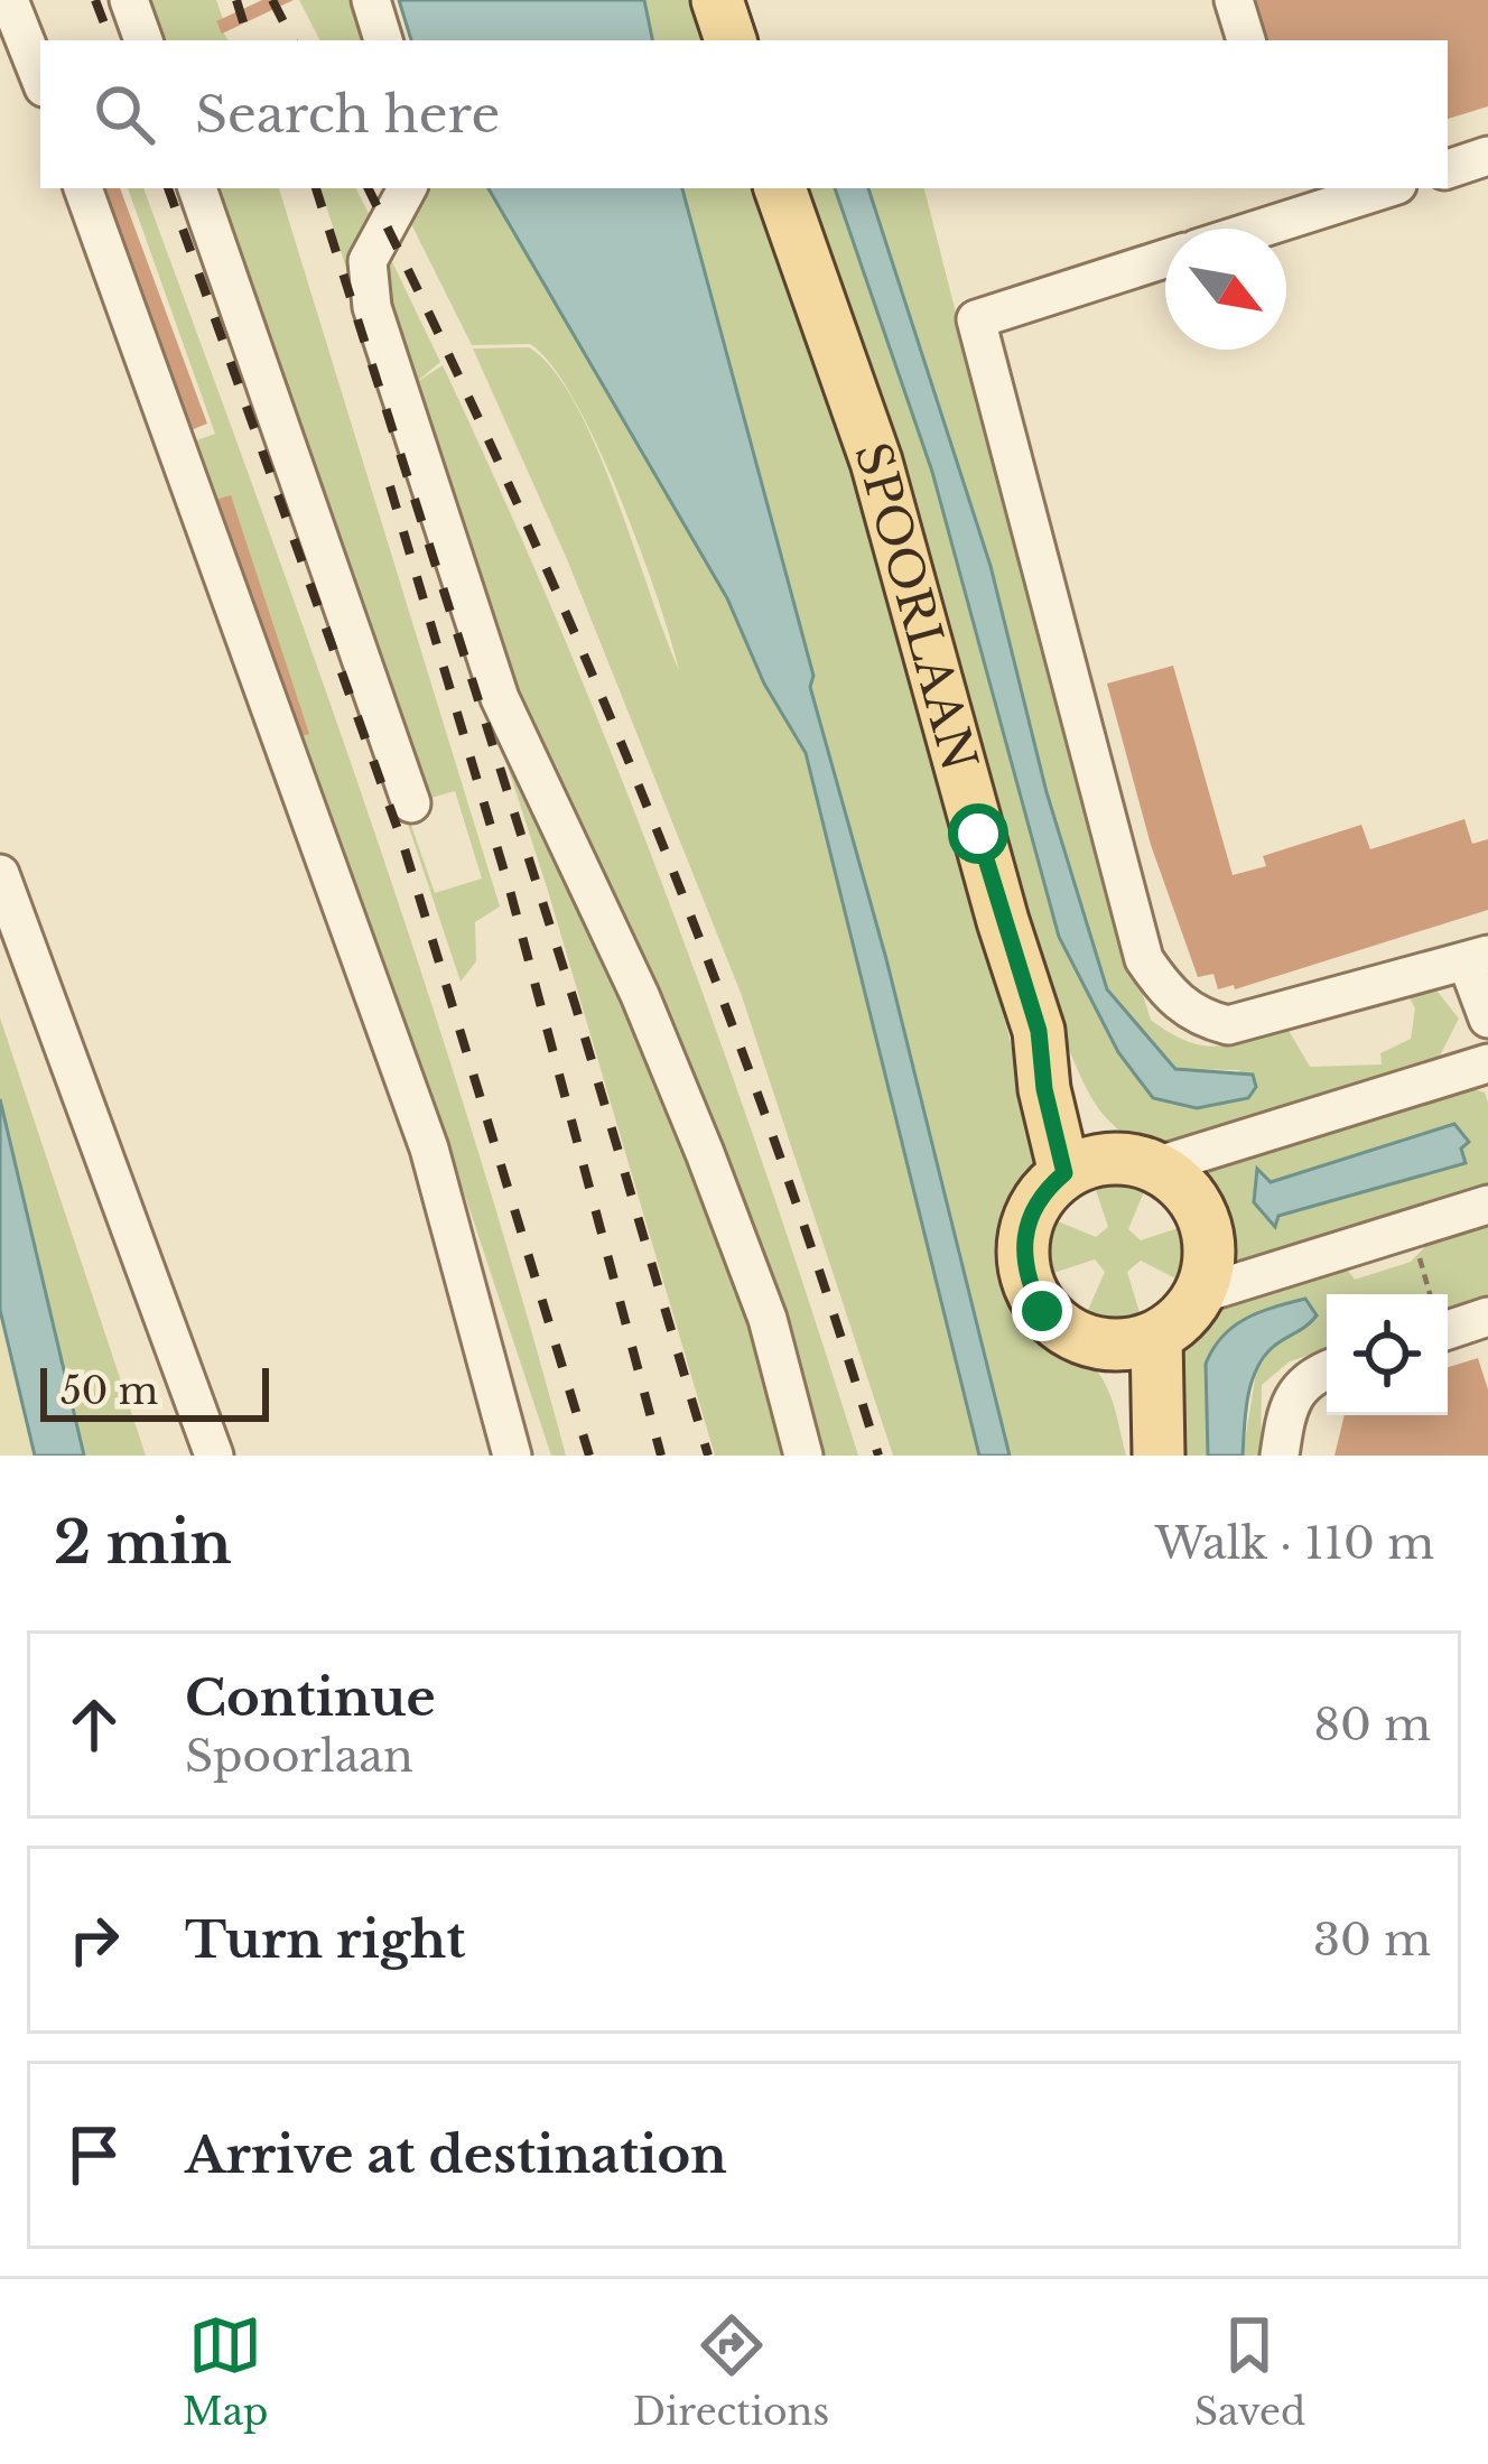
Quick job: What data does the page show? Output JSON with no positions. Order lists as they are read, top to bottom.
{
  "streets": {
    "main road": ["SPOORLAAN"]
  },
  "scale_bar": "50 m",
  "north": "bottom right",
  "page": {
    "search": "Search here",
    "scale": "50 m",
    "heading": ["2 min", "Walk · 110 m"],
    "list": [
      ["Continue", "Spoorlaan", "80 m"],
      ["Turn right", "30 m"],
      "Arrive at destination"
    ],
    "nav": ["Map", "Directions", "Saved"]
  }
}
